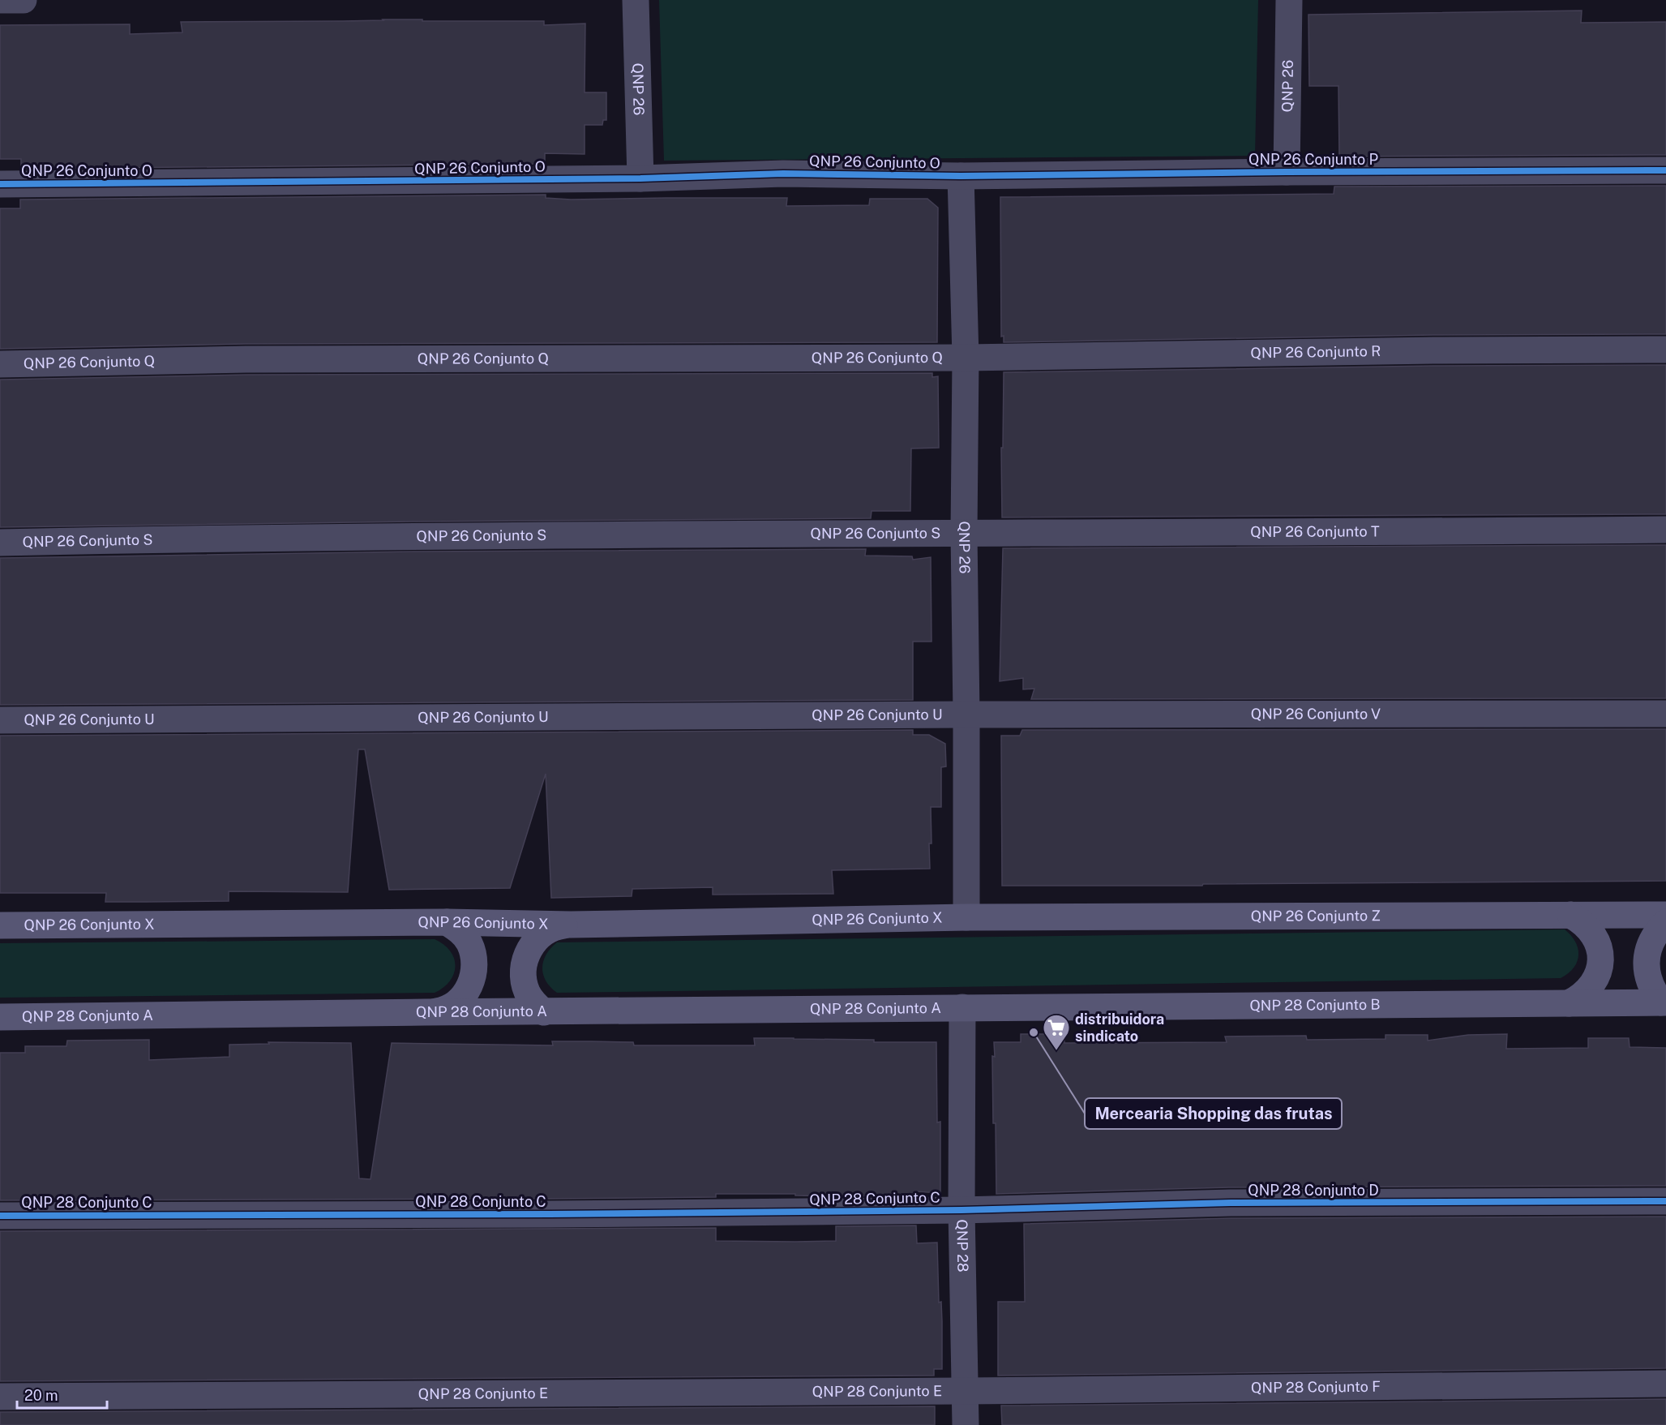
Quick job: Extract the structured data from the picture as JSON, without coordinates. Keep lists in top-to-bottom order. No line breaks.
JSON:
{"streets":{"street":["QNP 26","QNP 26 Conjunto P","QNP 26 Conjunto O","QNP 26 Conjunto R","QNP 26 Conjunto Q","QNP 26 Conjunto T","QNP 26 Conjunto S","QNP 26 Conjunto V","QNP 26 Conjunto U","QNP 26 Conjunto Z","QNP 26 Conjunto X","QNP 28 Conjunto B","QNP 28 Conjunto A","QNP 28 Conjunto D","QNP 28 Conjunto C","QNP 28","QNP 28 Conjunto F","QNP 28 Conjunto E"]},"crossings":[["QNP 26","QNP 26 Conjunto P"],["QNP 26","QNP 26 Conjunto O"],["QNP 26","QNP 26 Conjunto R"],["QNP 26","QNP 26 Conjunto Q"],["QNP 26","QNP 26 Conjunto T"],["QNP 26","QNP 26 Conjunto S"],["QNP 26","QNP 26 Conjunto V"],["QNP 26","QNP 26 Conjunto U"],["QNP 26","QNP 26 Conjunto Z"],["QNP 26","QNP 26 Conjunto X"],["QNP 26 Conjunto P","QNP 26 Conjunto O"],["QNP 26 Conjunto R","QNP 26 Conjunto Q"],["QNP 26 Conjunto T","QNP 26 Conjunto S"],["QNP 26 Conjunto V","QNP 26 Conjunto U"],["QNP 26 Conjunto Z","QNP 26 Conjunto X"],["QNP 28 Conjunto B","QNP 28 Conjunto A"],["QNP 28 Conjunto B","QNP 28"],["QNP 28 Conjunto A","QNP 28"],["QNP 28 Conjunto D","QNP 28 Conjunto C"],["QNP 28 Conjunto D","QNP 28"],["QNP 28 Conjunto C","QNP 28"],["QNP 28","QNP 28 Conjunto F"],["QNP 28","QNP 28 Conjunto E"],["QNP 28 Conjunto F","QNP 28 Conjunto E"]],"places":{"other":["Mercearia Shopping das frutas"],"supermarket":["distribuidora sindicato"]},"scale_bar":"20 m"}
